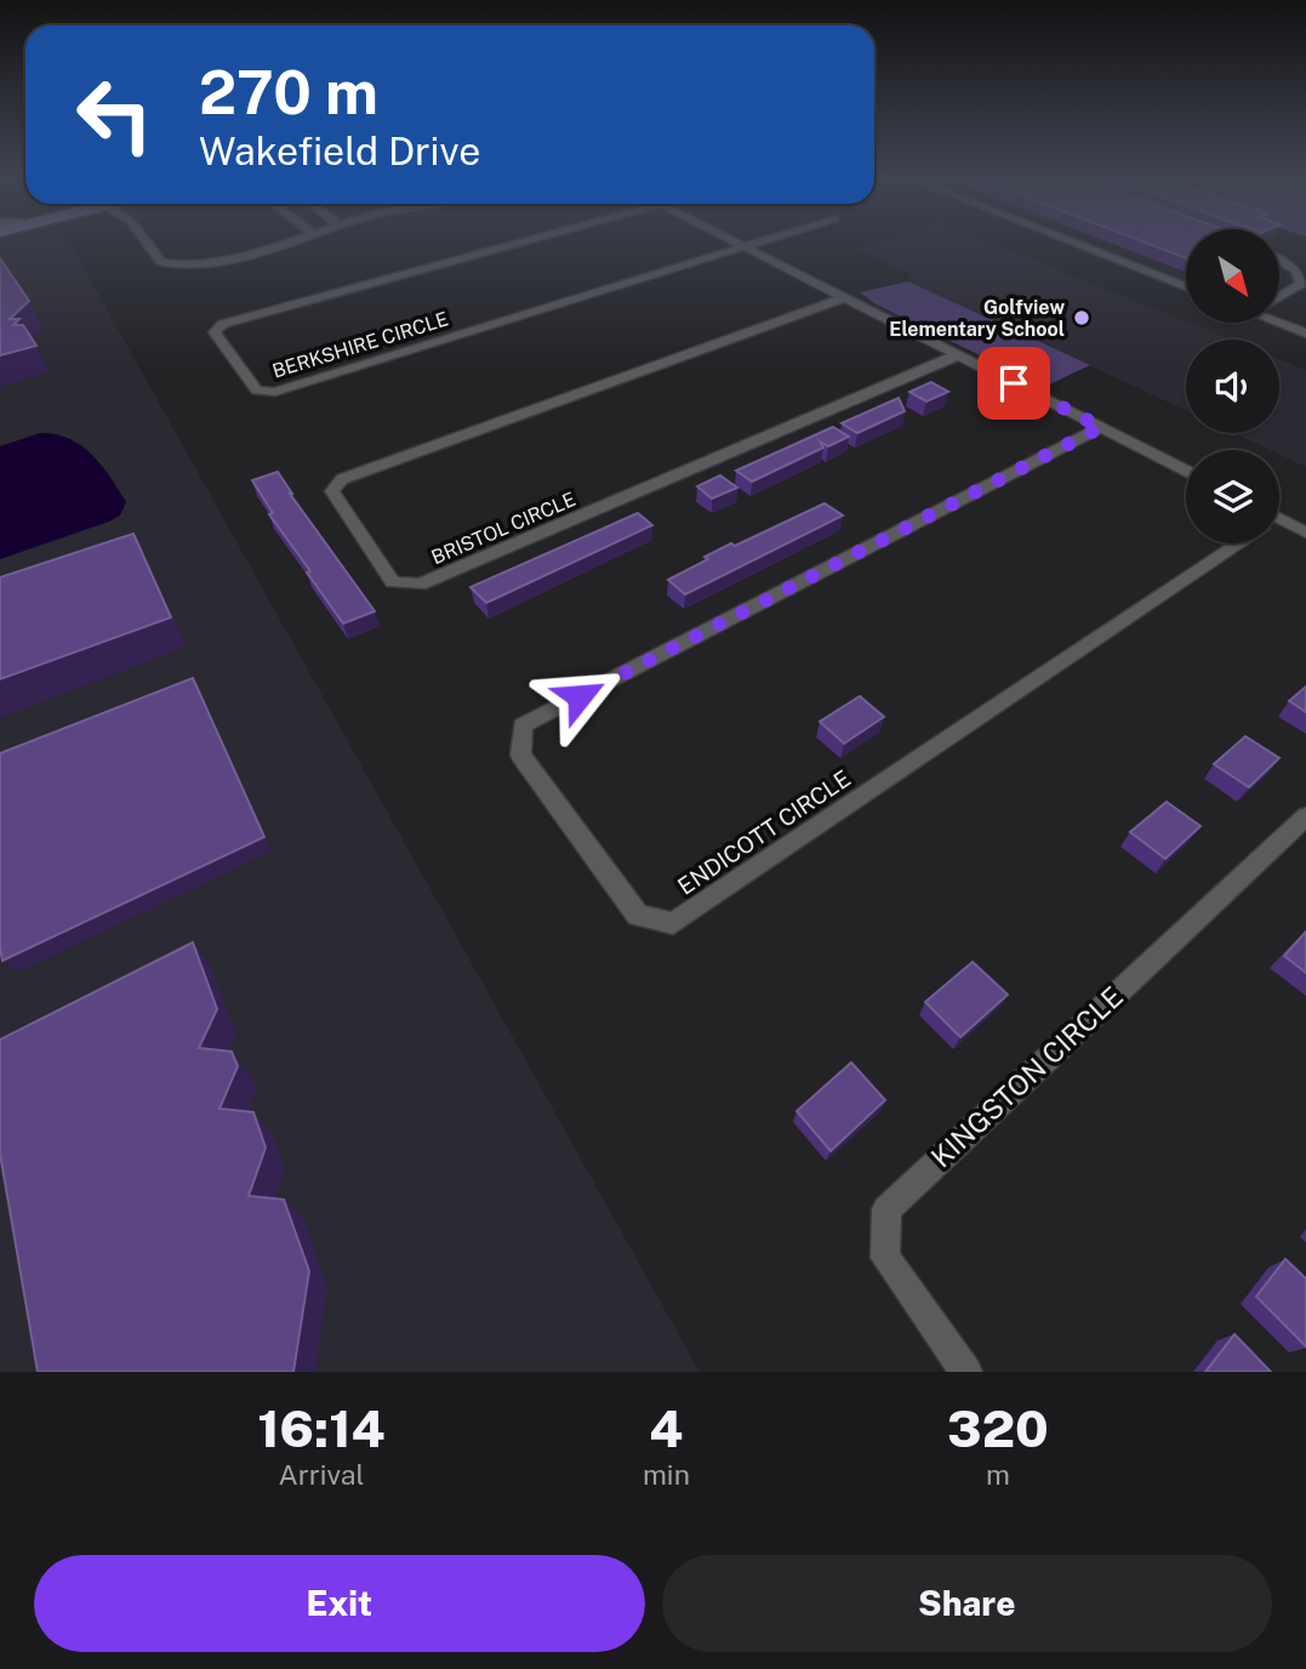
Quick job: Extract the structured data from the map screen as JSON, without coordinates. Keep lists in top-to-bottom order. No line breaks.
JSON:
{"streets":{"street":["BERKSHIRE CIRCLE","BRISTOL CIRCLE","ENDICOTT CIRCLE","KINGSTON CIRCLE"]},"places":["Golfview Elementary School"],"north":"bottom right","page":{"turn":["270 m","Wakefield Drive"],"eta":["16:14","Arrival","4","min","320","m"],"buttons":["Exit","Share"]}}
